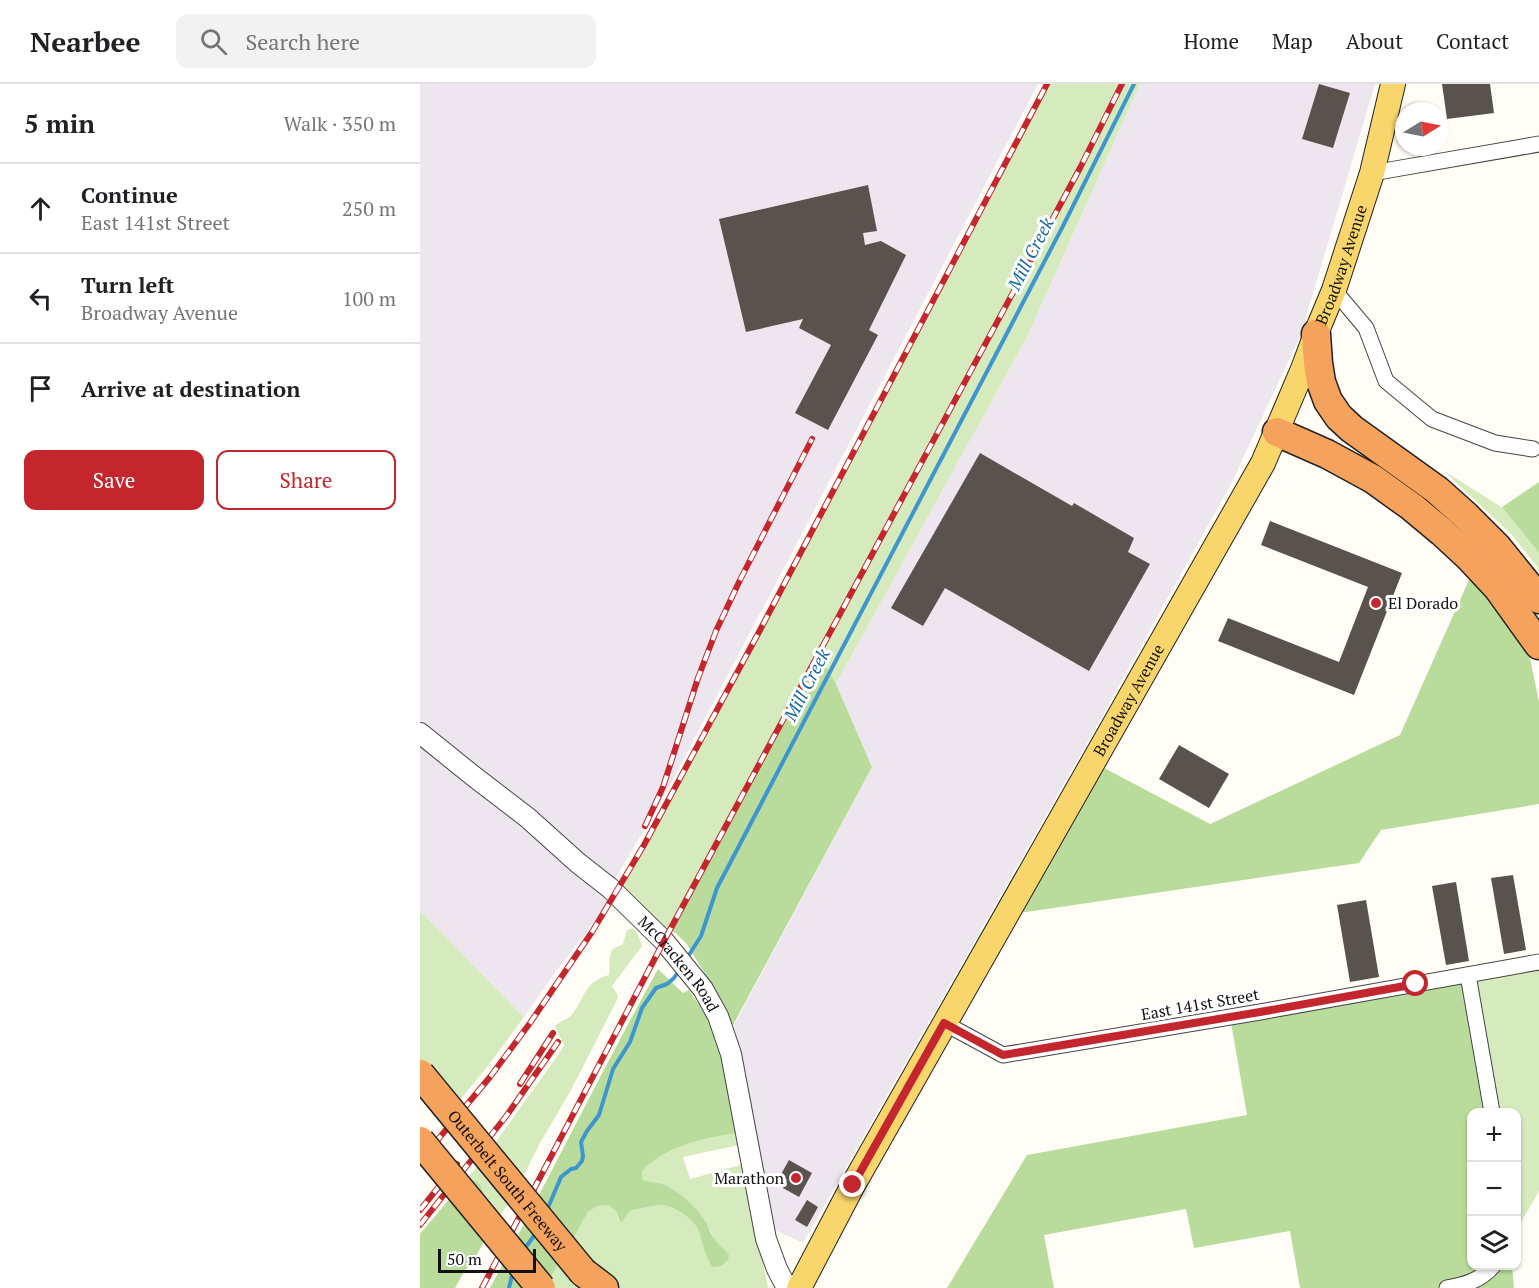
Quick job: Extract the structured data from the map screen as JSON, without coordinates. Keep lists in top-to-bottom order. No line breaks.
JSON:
{"streets":{"highway":["Outerbelt South Freeway"],"main road":["Broadway Avenue"],"street":["McCracken Road","East 141st Street"]},"crossings":[["Broadway Avenue","East 141st Street"]],"water":["Mill Creek"],"places":["El Dorado","Marathon"],"scale_bar":"50 m","north":"right","page":{"header":"Nearbee","search":"Search here","nav":["Home","Map","About","Contact"],"heading":["5 min","Walk · 350 m"],"list":[["Continue","East 141st Street","250 m"],["Turn left","Broadway Avenue","100 m"],"Arrive at destination"],"buttons":["Save","Share"],"map_buttons":["+","−"],"scale":"50 m"}}
